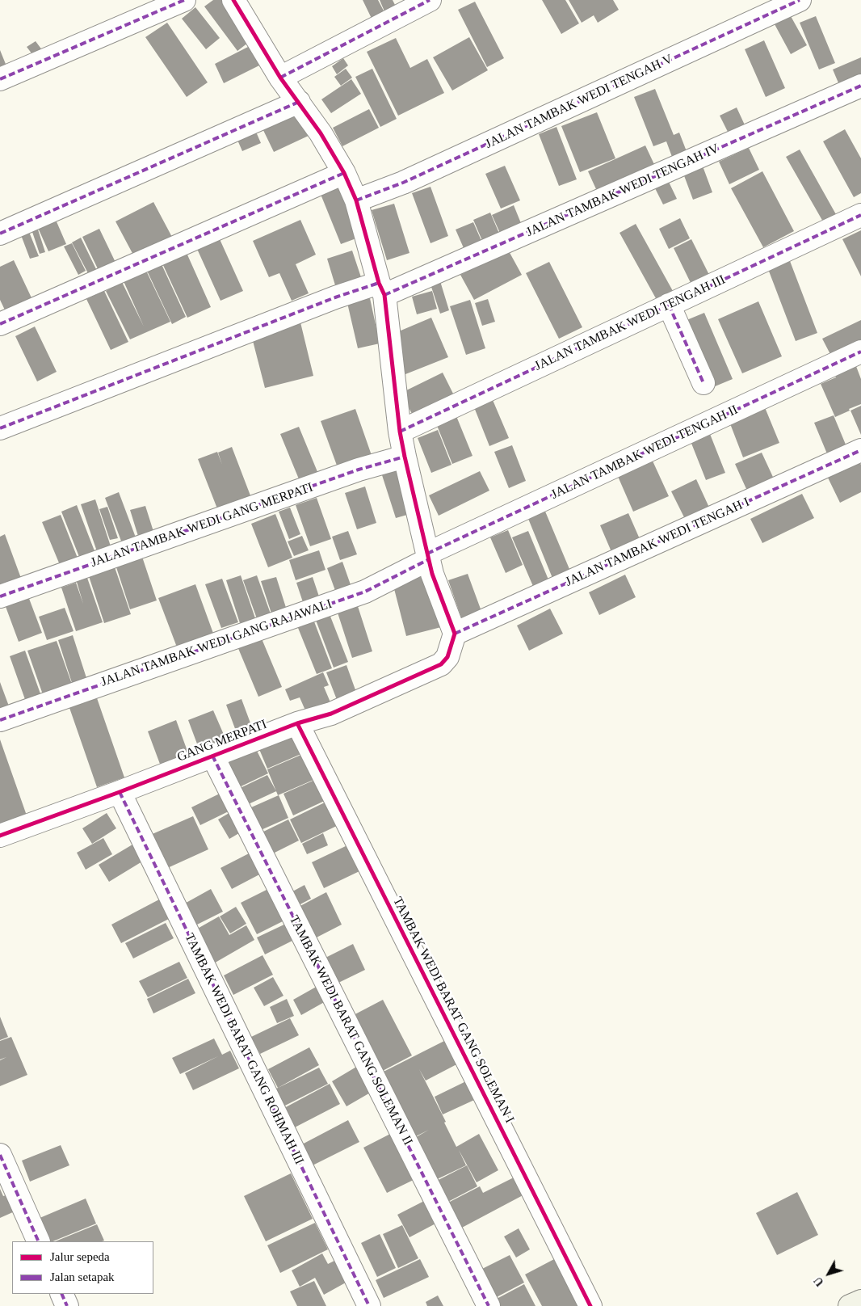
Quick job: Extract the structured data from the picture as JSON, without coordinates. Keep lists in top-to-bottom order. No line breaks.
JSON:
{"streets":{"street":["JALAN TAMBAK WEDI TENGAH V","JALAN TAMBAK WEDI TENGAH IV","JALAN TAMBAK WEDI TENGAH III","JALAN TAMBAK WEDI TENGAH II","JALAN TAMBAK WEDI GANG MERPATI","JALAN TAMBAK WEDI TENGAH I","JALAN TAMBAK WEDI GANG RAJAWALI","GANG MERPATI","TAMBAK WEDI BARAT GANG SOLEMAN I","TAMBAK WEDI BARAT GANG SOLEMAN II","TAMBAK WEDI BARAT GANG ROHMAH III"]},"crossings":[["JALAN TAMBAK WEDI TENGAH II","JALAN TAMBAK WEDI GANG RAJAWALI"],["JALAN TAMBAK WEDI TENGAH I","GANG MERPATI"],["GANG MERPATI","TAMBAK WEDI BARAT GANG SOLEMAN I"],["GANG MERPATI","TAMBAK WEDI BARAT GANG SOLEMAN II"],["GANG MERPATI","TAMBAK WEDI BARAT GANG ROHMAH III"]],"legend":["Jalur sepeda","Jalan setapak"],"north":"bottom left"}
